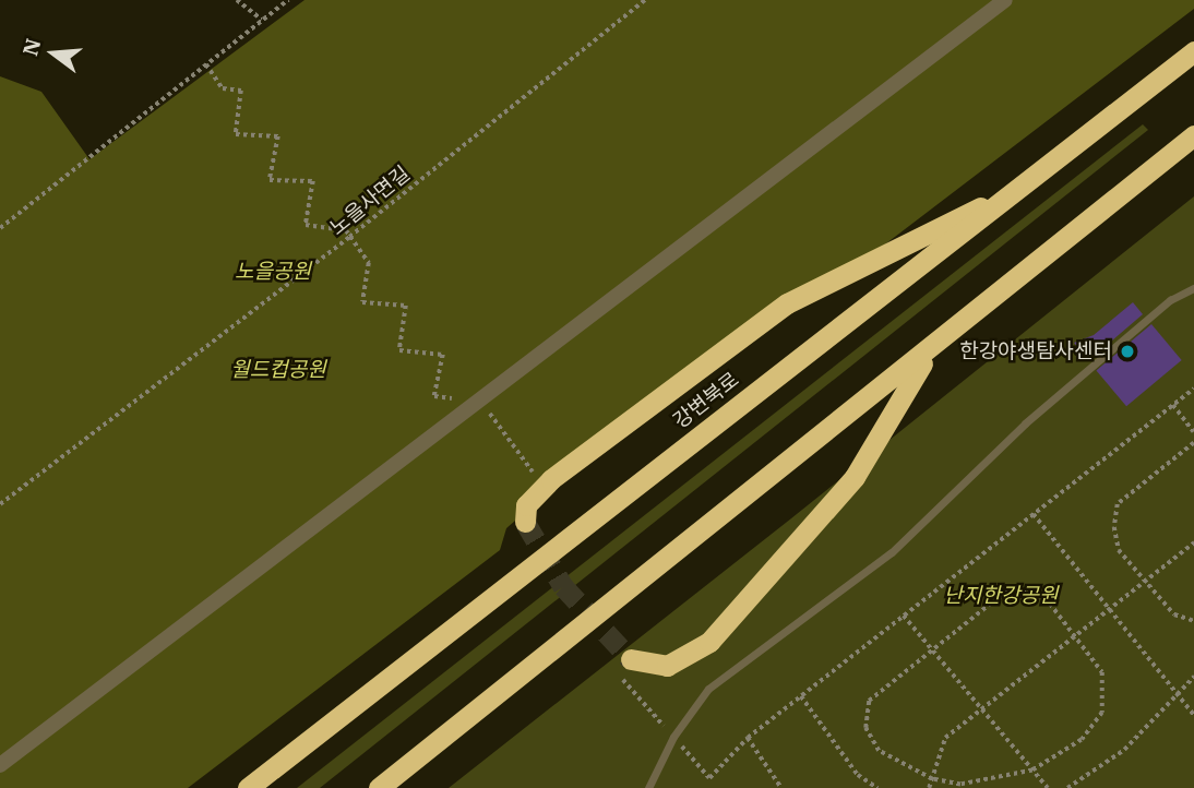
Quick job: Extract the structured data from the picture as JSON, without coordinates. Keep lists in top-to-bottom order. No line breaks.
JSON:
{"streets":{"highway":["강변북로"],"path":["노을사면길"]},"parks":["노을공원","월드컵공원","난지한강공원"],"places":["한강야생탐사센터"],"north":"left"}
